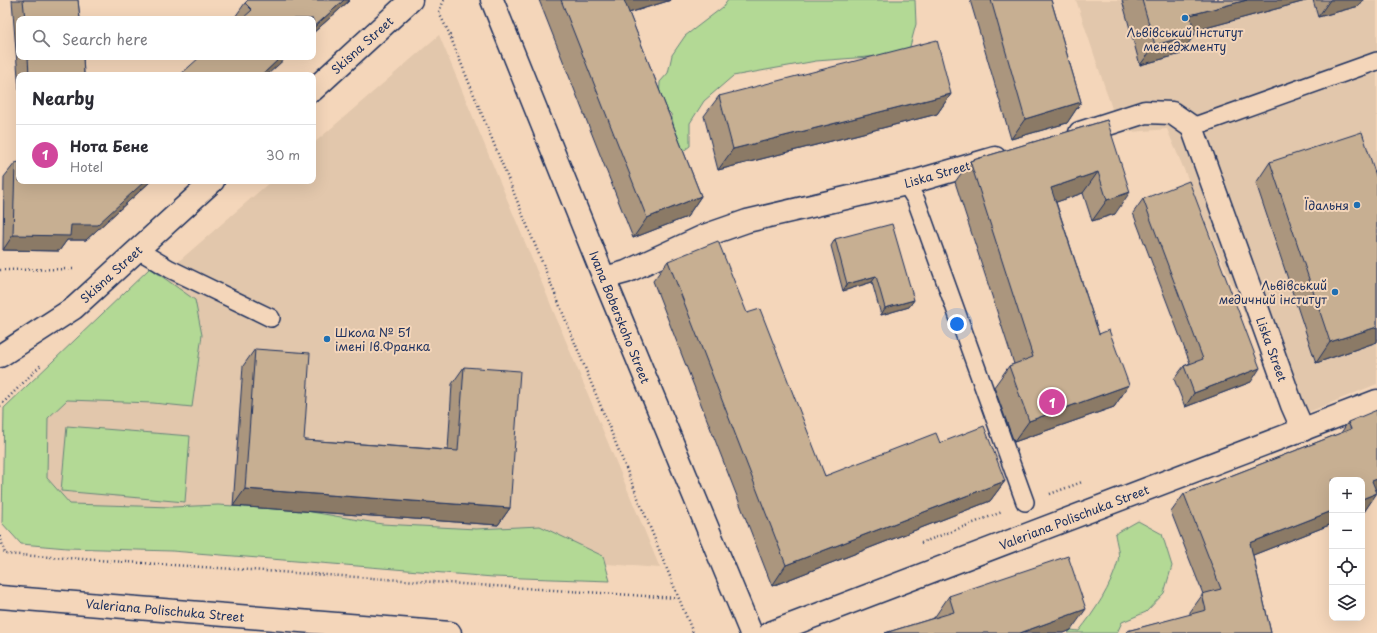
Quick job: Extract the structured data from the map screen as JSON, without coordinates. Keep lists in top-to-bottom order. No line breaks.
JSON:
{"streets":{"street":["Skisna Street","Liska Street","Ivana Boberskoho Street","Valeriana Polischuka Street"]},"crossings":[["Liska Street","Ivana Boberskoho Street"],["Liska Street","Valeriana Polischuka Street"]],"places":["Львівський інститут менеджменту","Їдальня","Львівський медичний інститут","Школа № 51 імені Ів.Франка"],"page":{"search":"Search here","heading":"Nearby","list":[{"mark":"1","name":"Нота Бене","note":"Hotel","value":"30 m"}],"pins":"1","map_buttons":["+","−"]}}
